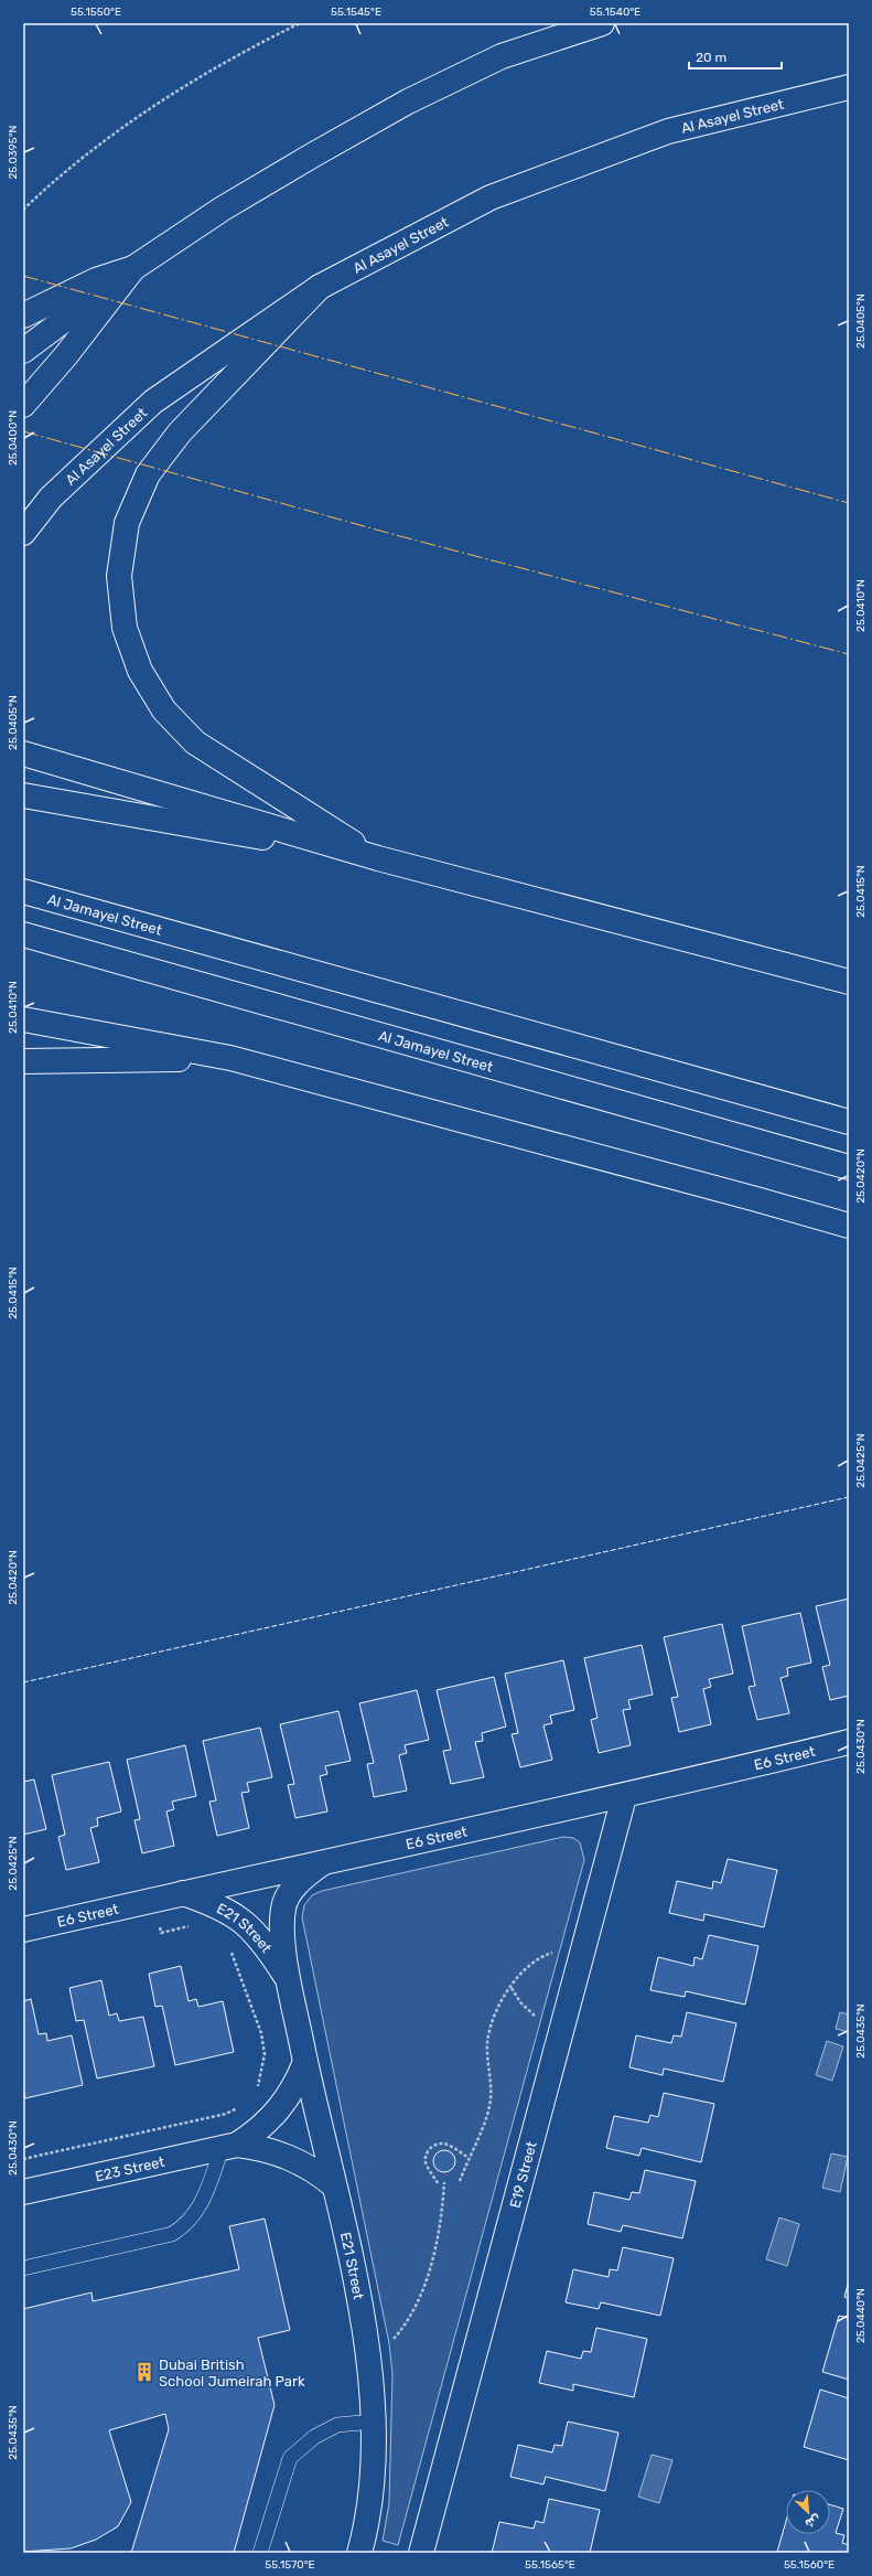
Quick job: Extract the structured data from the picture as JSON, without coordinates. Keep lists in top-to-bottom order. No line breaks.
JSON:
{"streets":{"main road":["Al Asayel Street","Al Jamayel Street","E6 Street","E21 Street","E23 Street","E19 Street"]},"crossings":[["E6 Street","E21 Street"],["E6 Street","E19 Street"],["E21 Street","E23 Street"]],"places":{"building":["Dubai British School Jumeirah Park"]},"scale_bar":"20 m","north":"bottom right","coordinates":["55.1550°E","55.1545°E","55.1540°E","25.0395°N","25.0405°N","25.0400°N","25.0410°N","25.0415°N","25.0420°N","25.0425°N","25.0430°N","25.0435°N","25.0440°N","55.1570°E","55.1565°E","55.1560°E"]}
